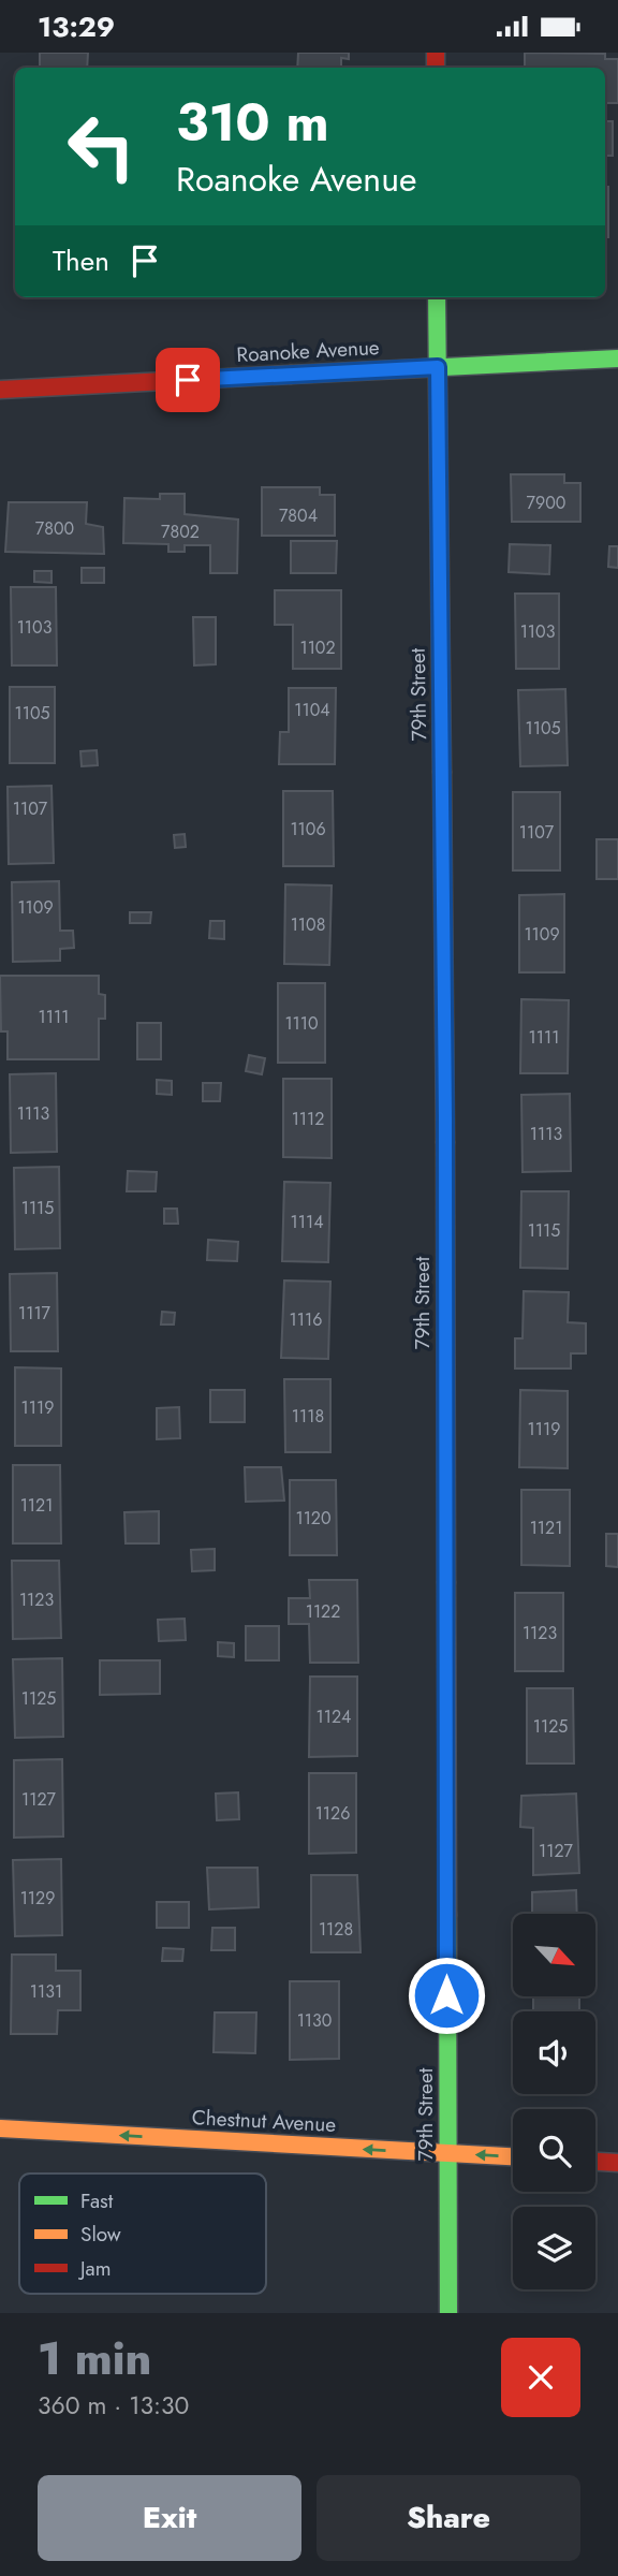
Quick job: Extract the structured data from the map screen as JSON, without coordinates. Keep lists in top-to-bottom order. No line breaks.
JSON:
{"streets":{"street":["Roanoke Avenue","79th Street","Chestnut Avenue"]},"crossings":[["Roanoke Avenue","79th Street"],["79th Street","Chestnut Avenue"]],"one_way":["Chestnut Avenue"],"house_numbers":["7900","7804","7800","7802","1103","1103","1102","1104","1105","1105","1107","1106","1107","1109","1108","1109","1111","1110","1111","1113","1112","1113","1115","1114","1115","1117","1116","1119","1118","1119","1121","1120","1121","1123","1122","1123","1125","1124","1125","1127","1126","1127","1129","1128","1131","1130"],"legend":["Fast","Slow","Jam"],"north":"bottom right","page":{"status":"13:29","turn":["310 m","Roanoke Avenue"],"then":"Then","heading":["1 min","360 m · 13:30"],"buttons":["Exit","Share"]}}
